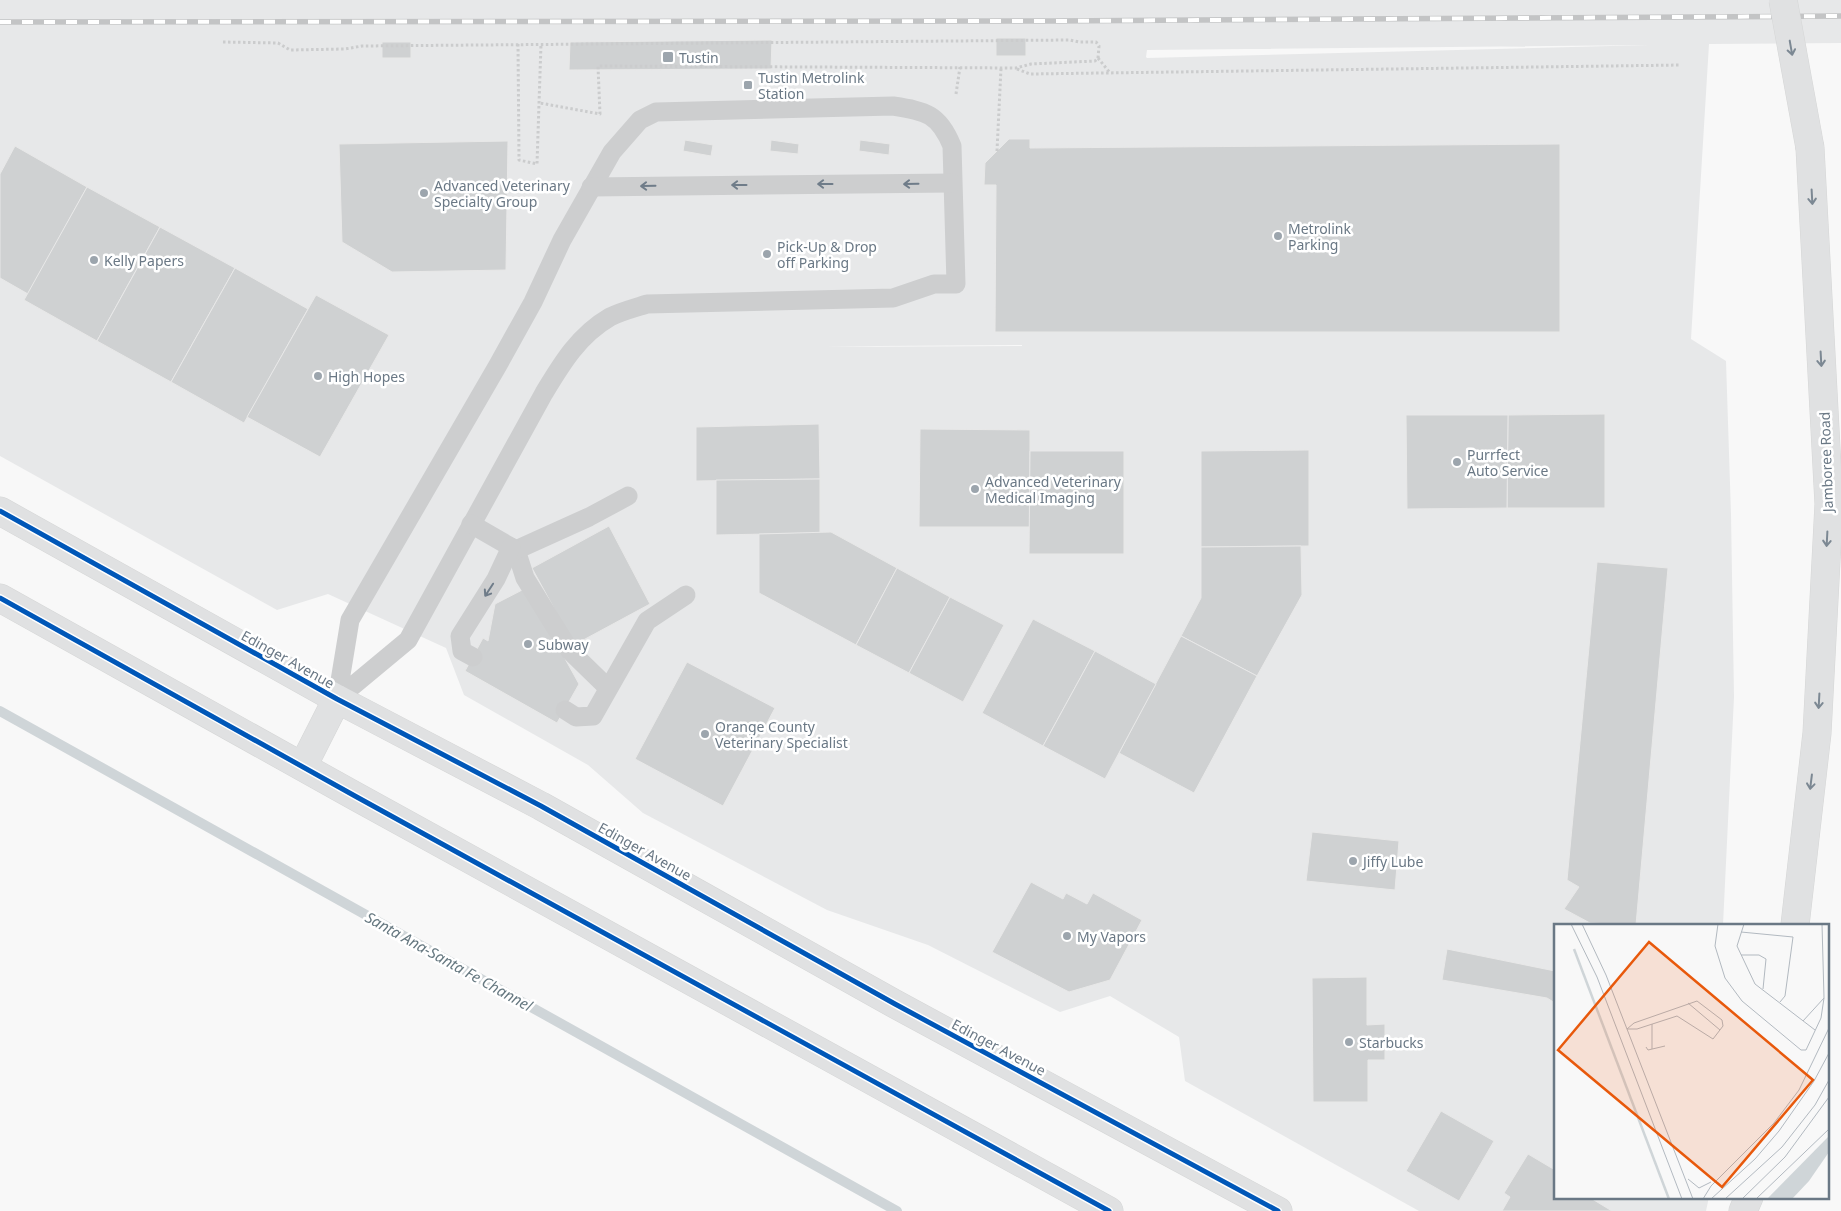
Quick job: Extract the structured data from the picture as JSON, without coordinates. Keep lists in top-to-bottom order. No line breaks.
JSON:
{"streets":{"main road":["Jamboree Road","Edinger Avenue"]},"one_way":["Jamboree Road"],"water":["Santa Ana-Santa Fe Channel"],"places":{"transit":["Tustin","Tustin Metrolink Station"],"other":["Advanced Veterinary Specialty Group","Metrolink Parking","Pick-Up & Drop off Parking","Kelly Papers","High Hopes","Purrfect Auto Service","Advanced Veterinary Medical Imaging","Subway","Orange County Veterinary Specialist","Jiffy Lube","My Vapors","Starbucks"]}}
